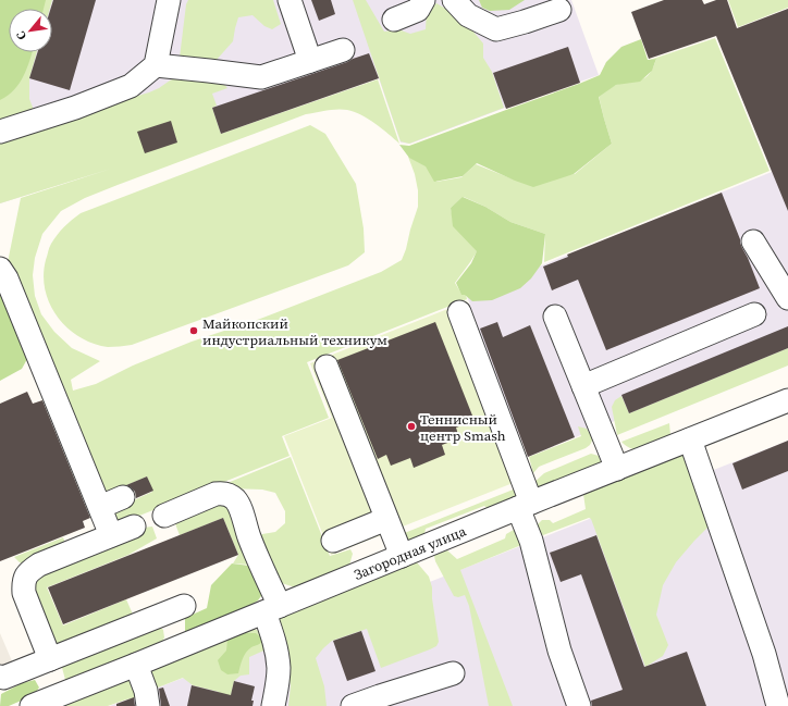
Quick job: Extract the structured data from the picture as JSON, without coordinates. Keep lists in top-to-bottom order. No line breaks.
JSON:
{"streets":{"street":["Загородная улица"]},"places":["Майкопский индустриальный техникум","Теннисный центр Smash"],"north":"bottom left"}
